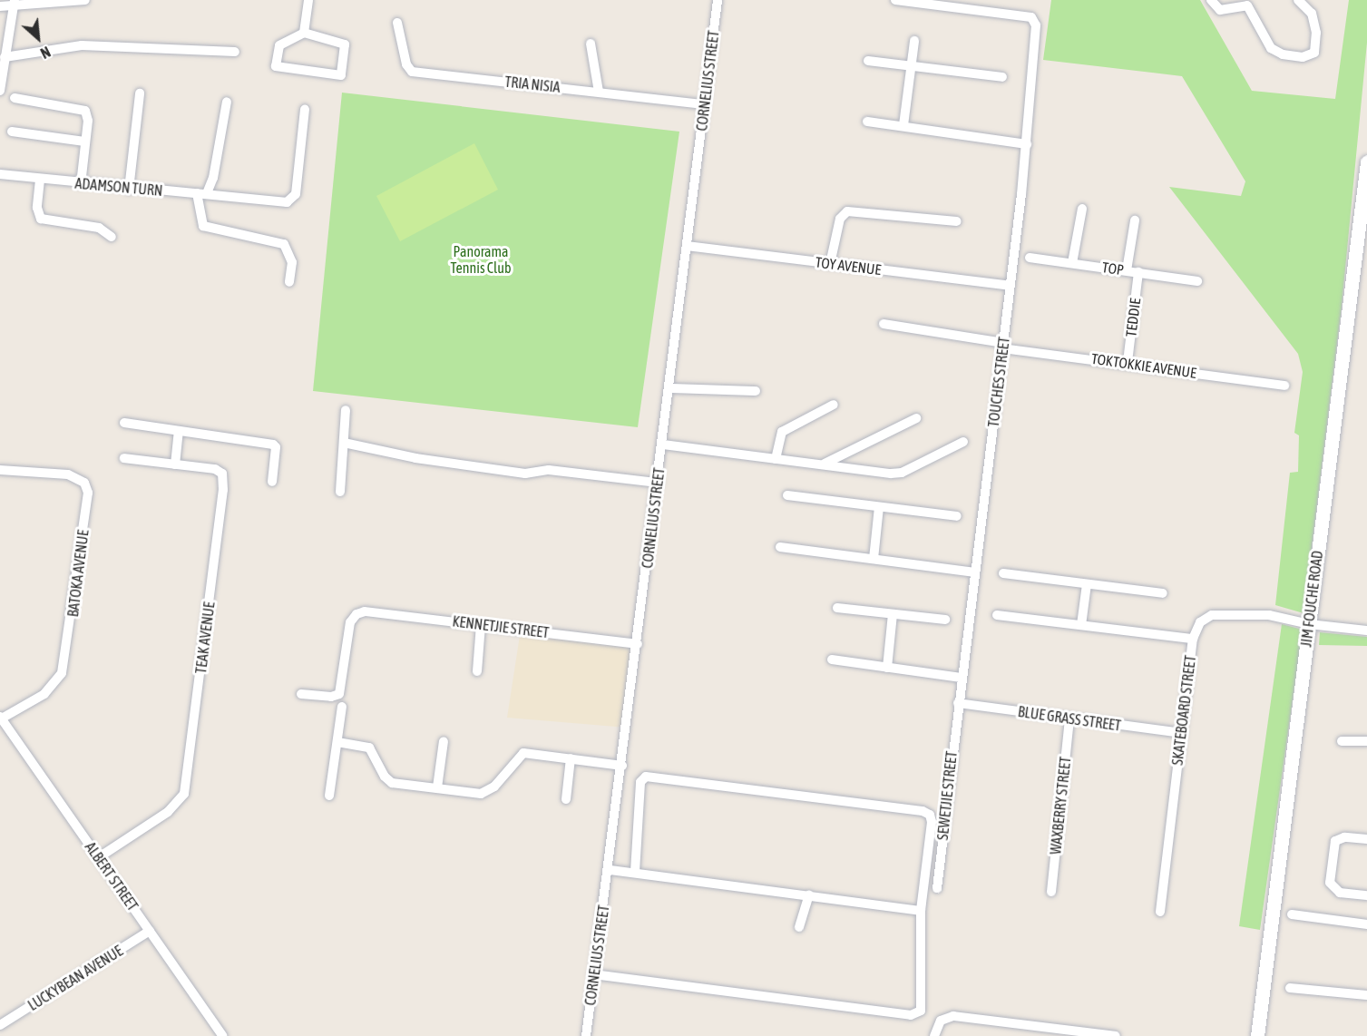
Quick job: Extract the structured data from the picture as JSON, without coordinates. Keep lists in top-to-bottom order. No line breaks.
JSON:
{"streets":{"street":["CORNELIUS STREET","TRIA NISIA","ADAMSON TURN","TOY AVENUE","TOP","TEDDIE","TOKTOKKIE AVENUE","TOUCHES STREET","BATOKA AVENUE","JIM FOUCHE ROAD","KENNETJIE STREET","TEAK AVENUE","SKATEBOARD STREET","BLUE GRASS STREET","SEWETJIE STREET","WAXBERRY STREET","ALBERT STREET","LUCKYBEAN AVENUE"]},"crossings":[["CORNELIUS STREET","TRIA NISIA"],["CORNELIUS STREET","TOY AVENUE"],["CORNELIUS STREET","KENNETJIE STREET"],["TOY AVENUE","TOUCHES STREET"],["TOP","TEDDIE"],["TEDDIE","TOKTOKKIE AVENUE"],["TOKTOKKIE AVENUE","TOUCHES STREET"],["TOUCHES STREET","BLUE GRASS STREET"],["TOUCHES STREET","SEWETJIE STREET"],["BATOKA AVENUE","ALBERT STREET"],["JIM FOUCHE ROAD","SKATEBOARD STREET"],["TEAK AVENUE","ALBERT STREET"],["SKATEBOARD STREET","BLUE GRASS STREET"],["BLUE GRASS STREET","SEWETJIE STREET"],["BLUE GRASS STREET","WAXBERRY STREET"],["ALBERT STREET","LUCKYBEAN AVENUE"]],"parks":["Panorama Tennis Club"],"north":"bottom right"}
